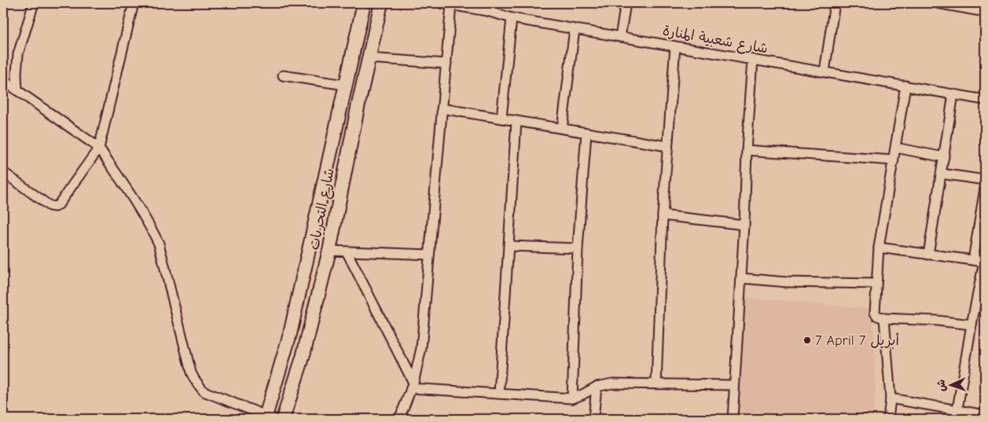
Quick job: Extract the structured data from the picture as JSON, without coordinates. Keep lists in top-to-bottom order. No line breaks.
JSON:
{"streets":{"main road":["شارع التحريات"],"street":["شارع شعبية المنارة"]},"places":["7 April 7 أبريل"],"north":"left"}
